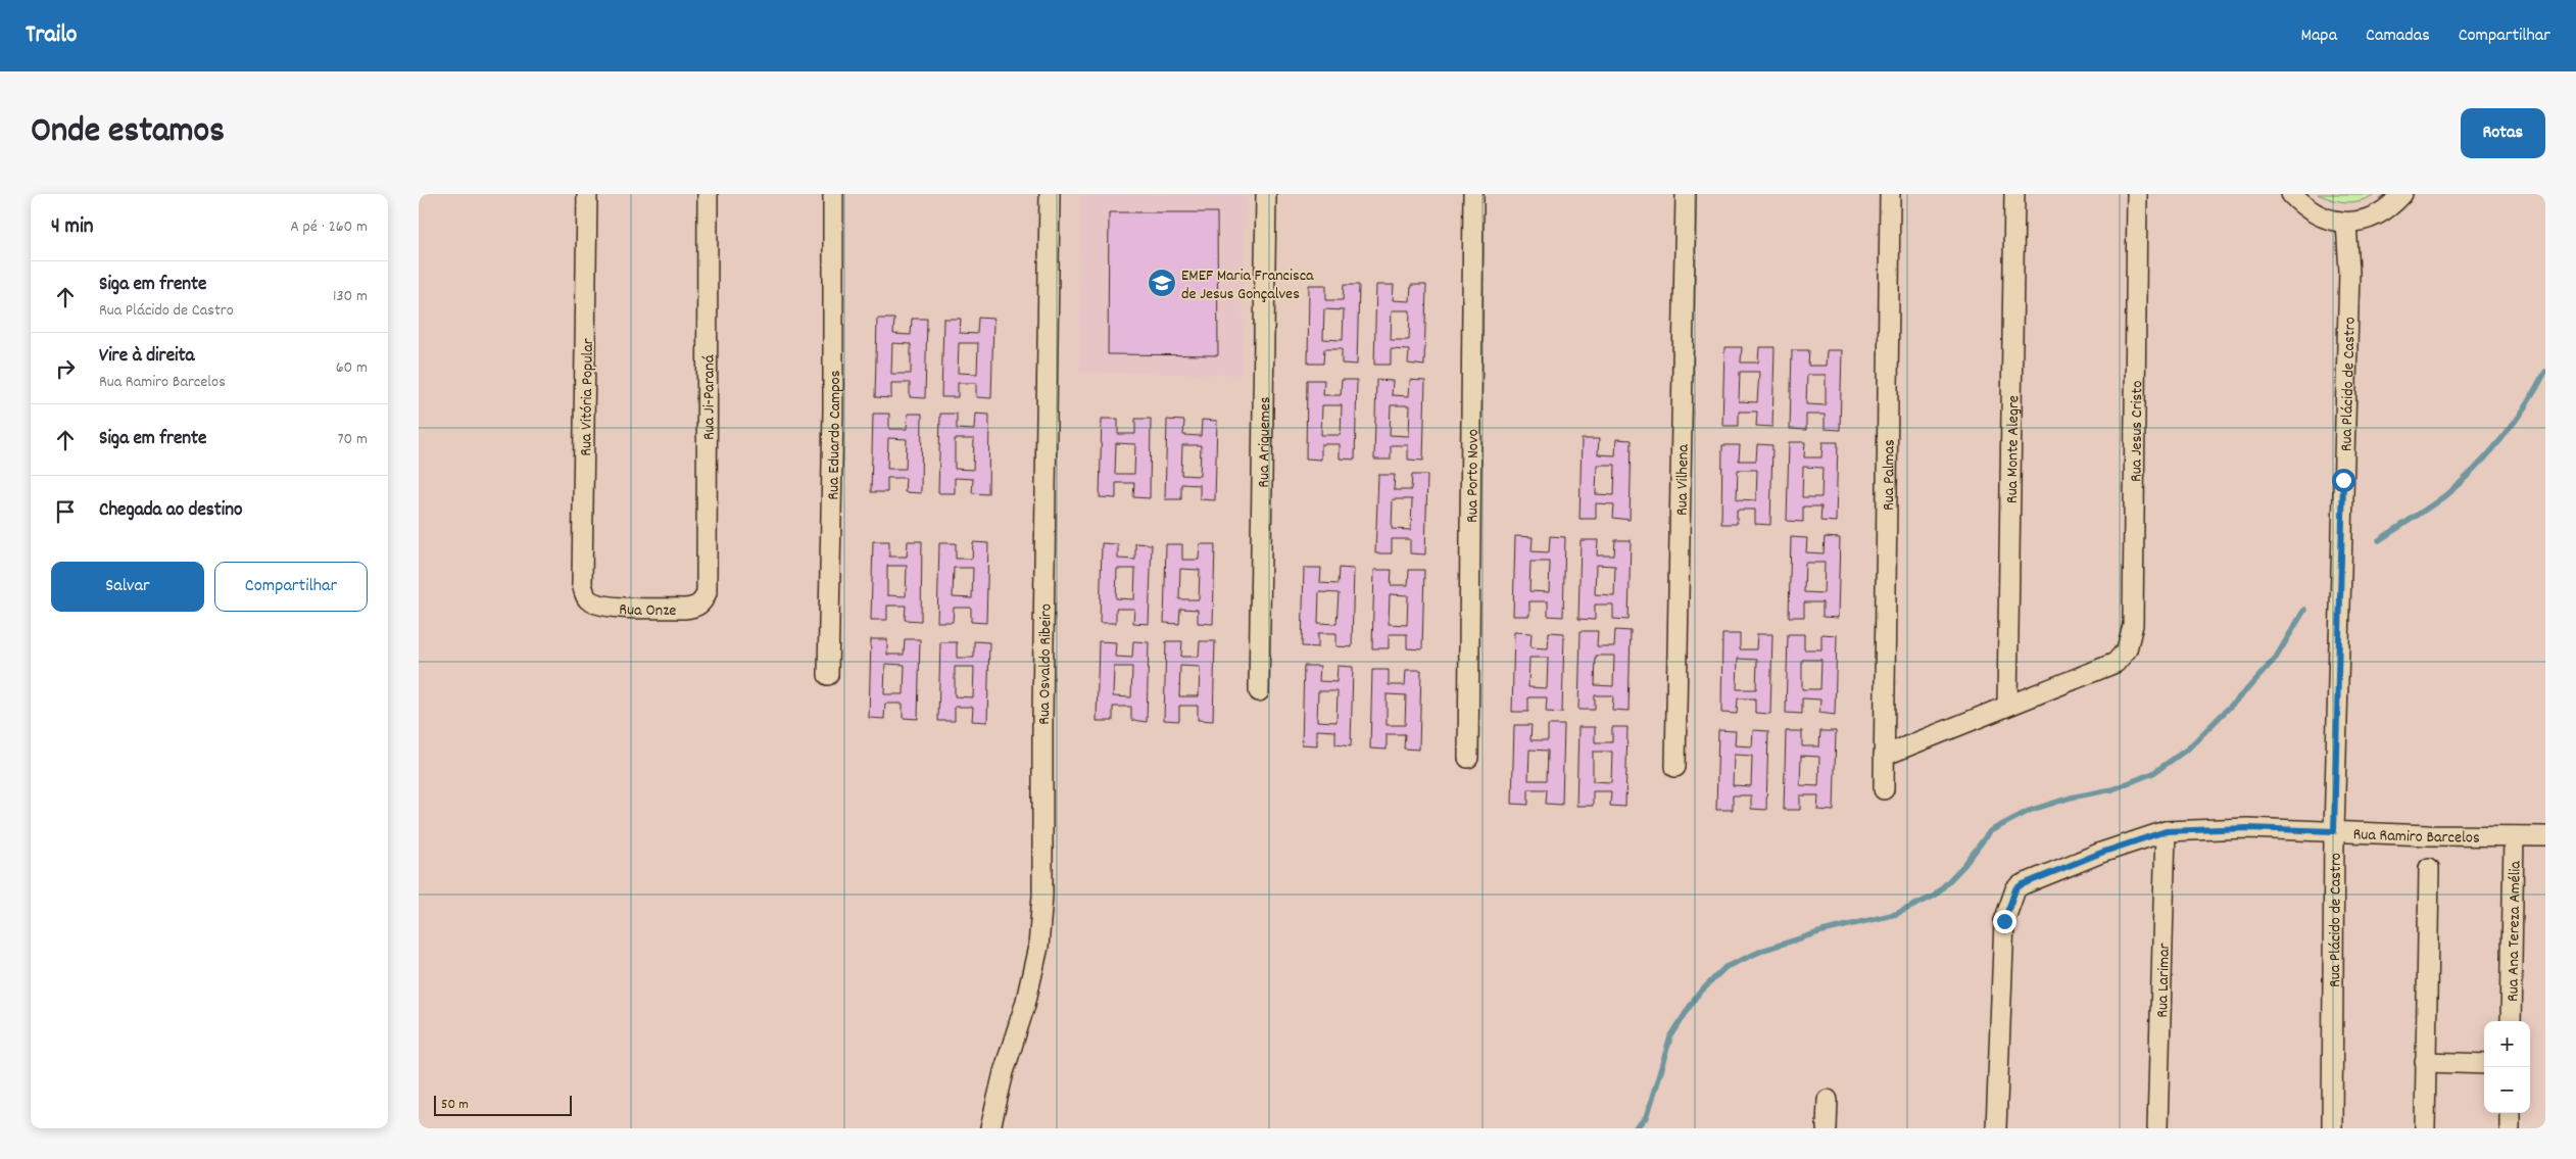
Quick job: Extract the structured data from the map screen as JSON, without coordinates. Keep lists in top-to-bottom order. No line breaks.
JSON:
{"streets":{"street":["Rua Plácido de Castro","Rua Vitória Popular","Rua Ji-Paraná","Rua Jesus Cristo","Rua Eduardo Campos","Rua Ariquemes","Rua Monte Alegre","Rua Palmas","Rua Porto Novo","Rua Vilhena","Rua Onze","Rua Osvaldo Ribeiro","Rua Ramiro Barcelos","Rua Ana Tereza Amélia","Rua Larimar"]},"crossings":[["Rua Plácido de Castro","Rua Ramiro Barcelos"],["Rua Vitória Popular","Rua Onze"],["Rua Ji-Paraná","Rua Onze"],["Rua Jesus Cristo","Rua Monte Alegre"],["Rua Ramiro Barcelos","Rua Ana Tereza Amélia"],["Rua Ramiro Barcelos","Rua Larimar"]],"places":{"school or university":["EMEF Maria Francisca de Jesus Gonçalves"]},"scale_bar":"50 m","page":{"header":"Trailo","nav":["Mapa","Camadas","Compartilhar"],"title":"Onde estamos","buttons":["Rotas",["Salvar","Compartilhar"]],"heading":["4 min","A pé · 260 m"],"list":[["Siga em frente","Rua Plácido de Castro","130 m"],["Vire à direita","Rua Ramiro Barcelos","60 m"],["Siga em frente","70 m"],"Chegada ao destino"],"map_buttons":["+","−"],"scale":"50 m"}}
